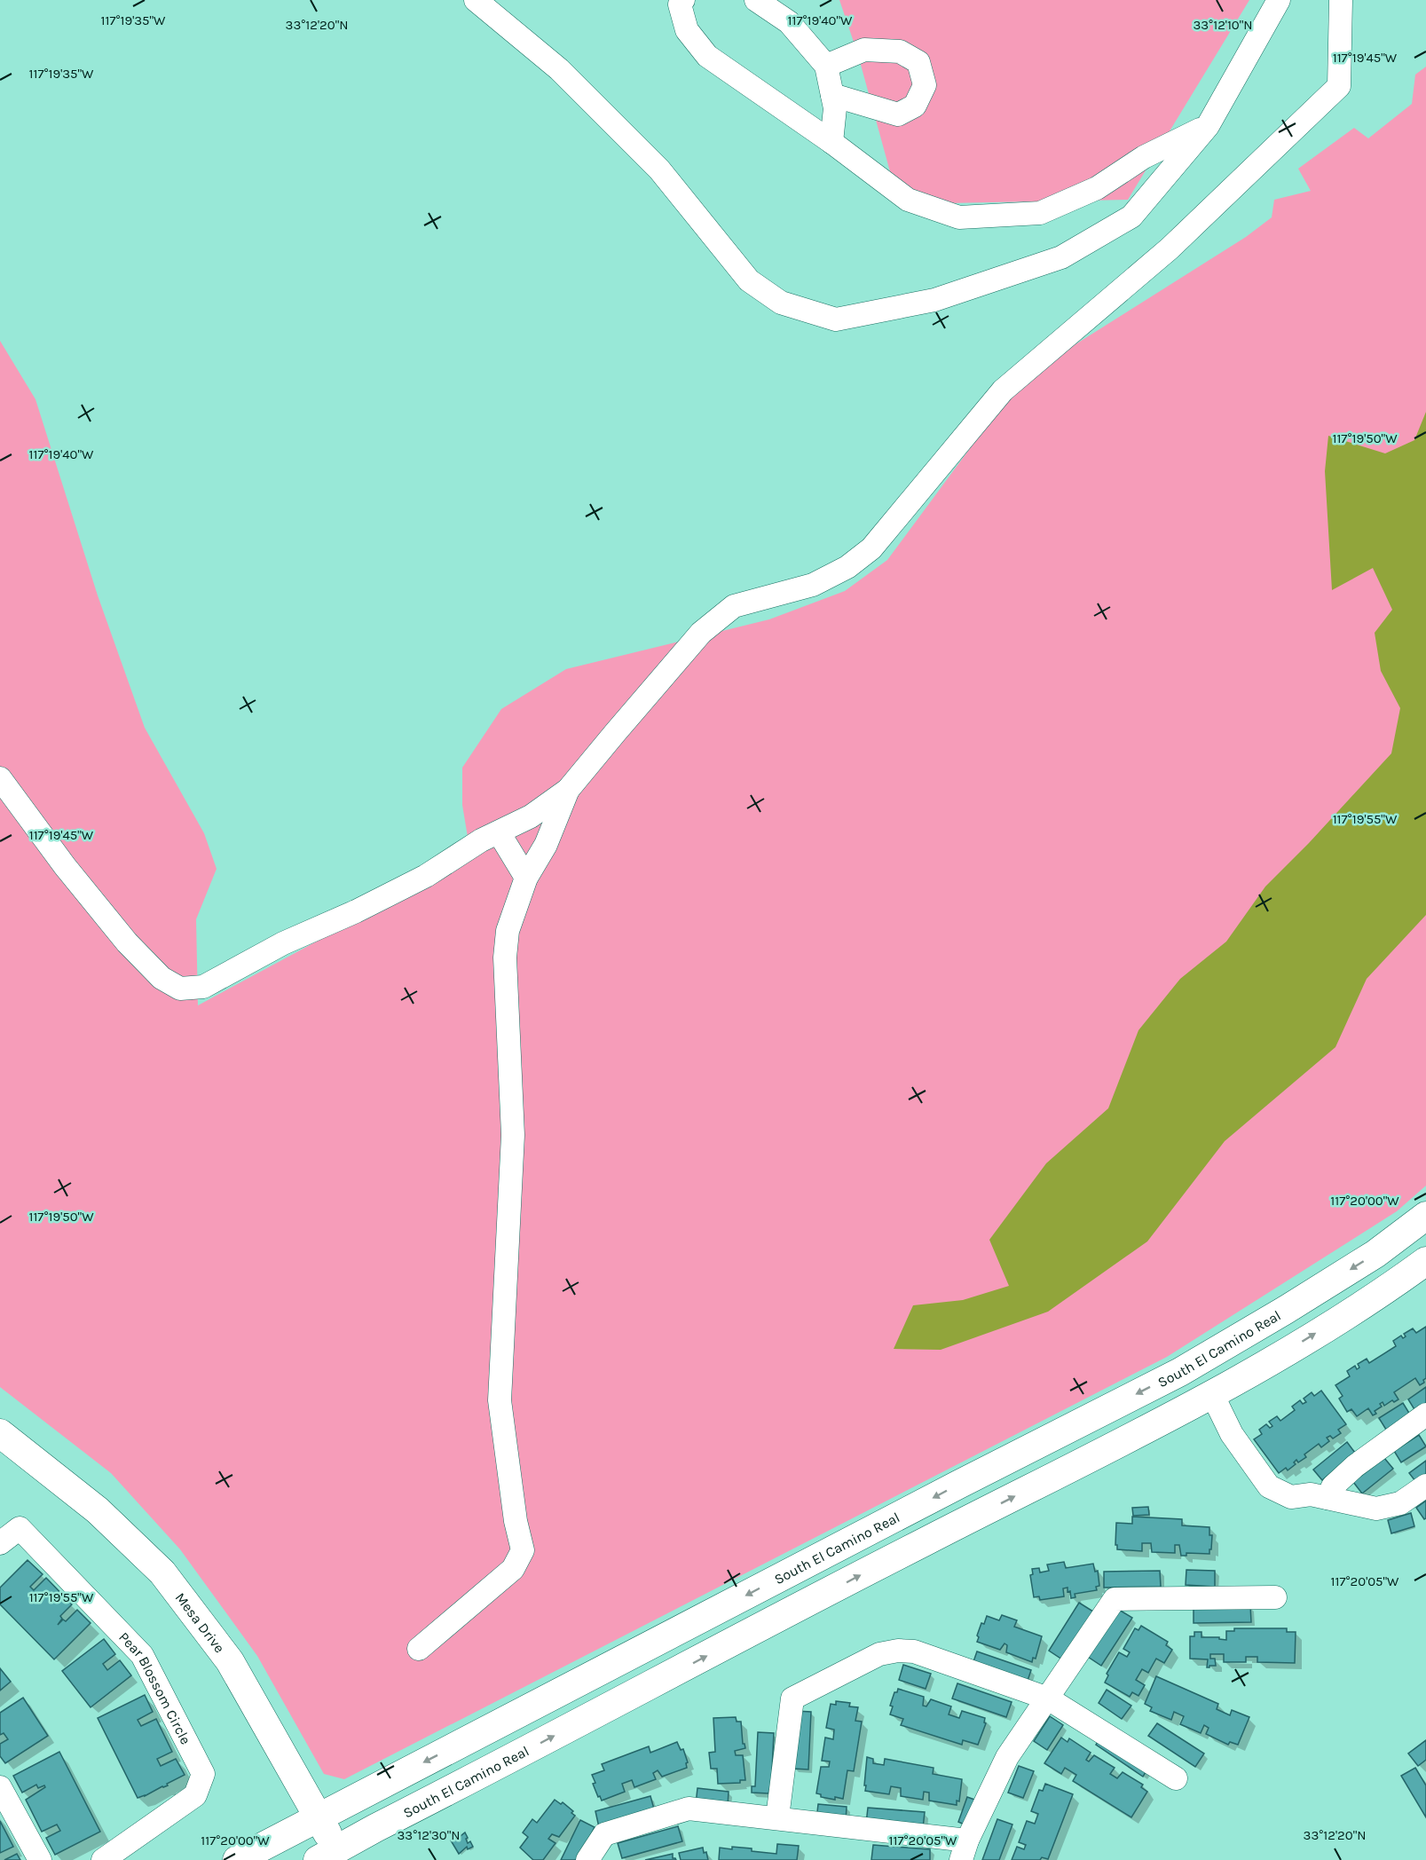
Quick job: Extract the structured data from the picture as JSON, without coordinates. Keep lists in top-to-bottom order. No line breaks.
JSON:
{"streets":{"main road":["South El Camino Real","Mesa Drive"],"street":["Pear Blossom Circle"]},"crossings":[["South El Camino Real","Mesa Drive"]],"coordinates":["117°19'35\"W","117°19'40\"W","33°12'20\"N","33°12'10\"N","117°19'45\"W","117°19'50\"W","117°19'55\"W","117°20'00\"W","117°20'05\"W","33°12'30\"N"]}
